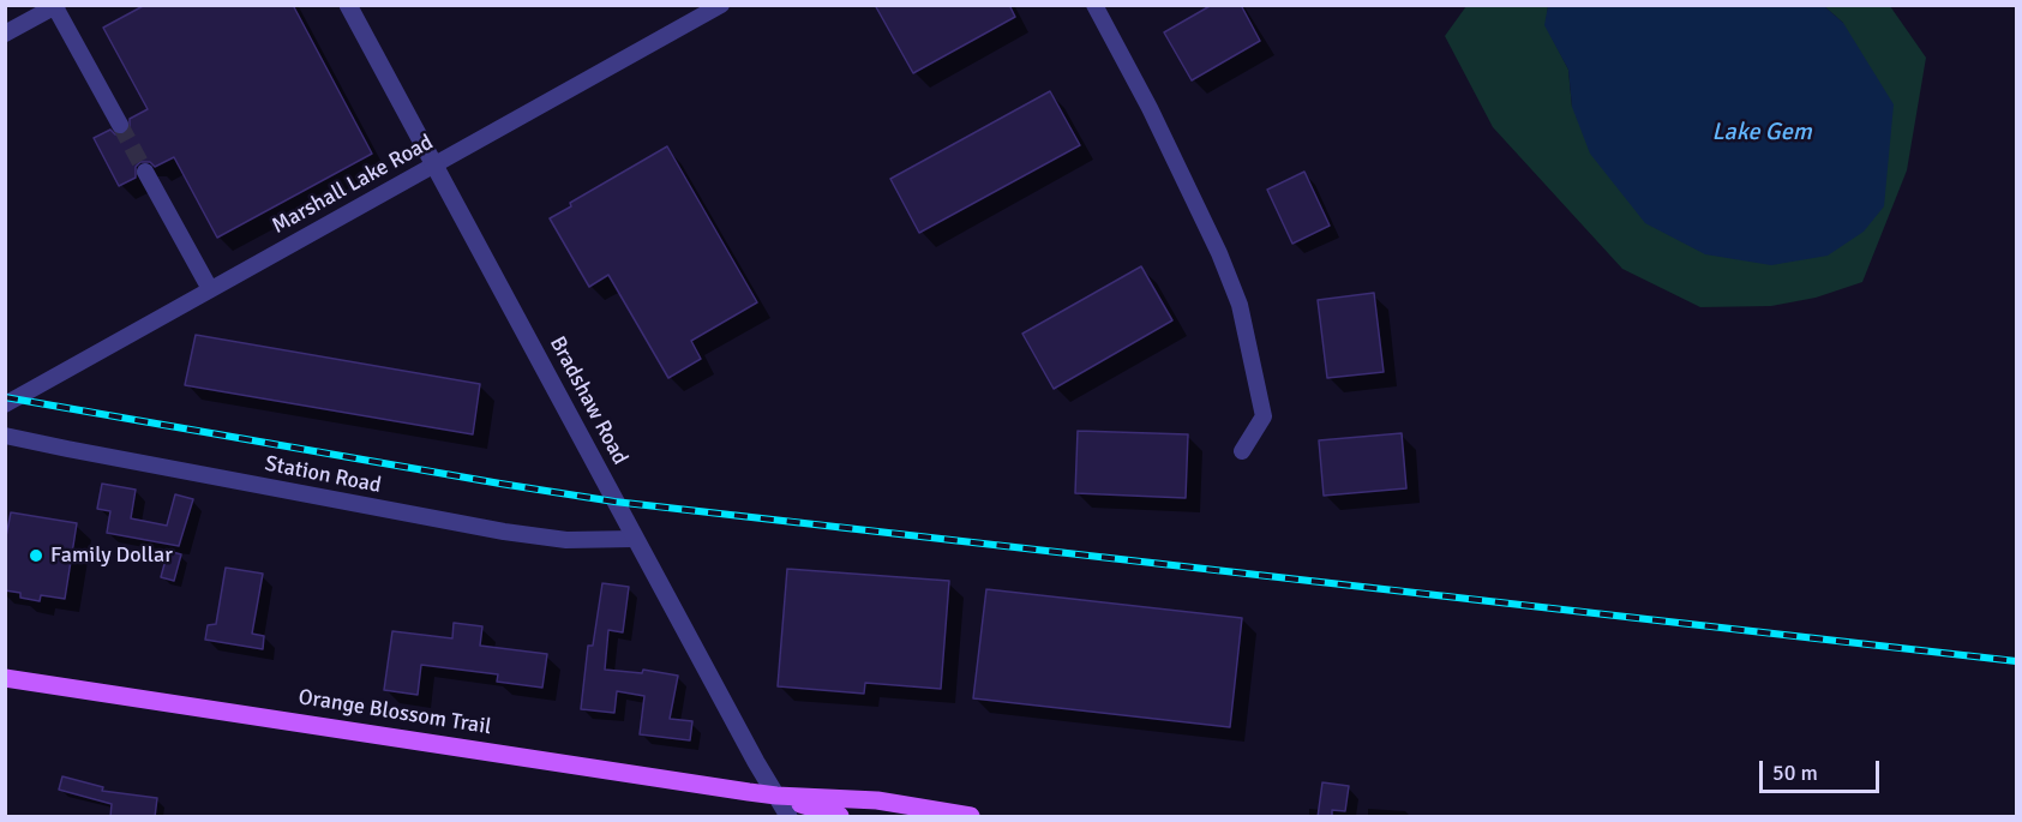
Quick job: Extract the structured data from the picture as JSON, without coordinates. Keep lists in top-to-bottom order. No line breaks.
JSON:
{"streets":{"main road":["Orange Blossom Trail"],"street":["Marshall Lake Road","Bradshaw Road","Station Road"]},"crossings":[["Marshall Lake Road","Bradshaw Road"],["Bradshaw Road","Station Road"],["Bradshaw Road","Orange Blossom Trail"]],"water":["Lake Gem"],"places":["Family Dollar"],"scale_bar":"50 m"}
